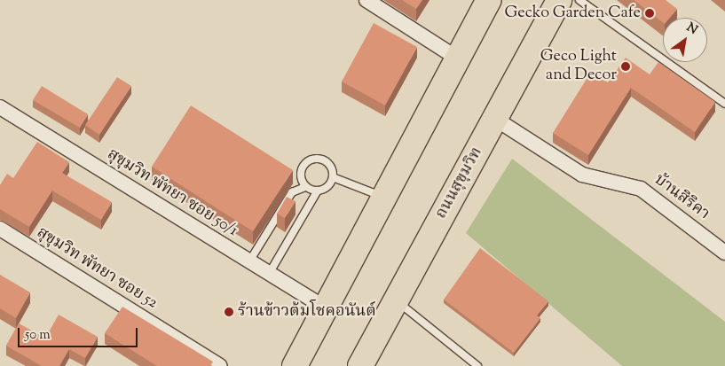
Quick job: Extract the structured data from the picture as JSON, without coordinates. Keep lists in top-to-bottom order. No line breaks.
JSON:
{"streets":{"highway":["ถนนสุขุมวิท"],"street":["สุขุมวิท พัทยา ซอย 50/1","บ้านสิริคา","สุขุมวิท พัทยา ซอย 52"]},"crossings":[["ถนนสุขุมวิท","บ้านสิริคา"]],"places":["Gecko Garden Cafe","Geco Light and Decor","ร้านข้าวต้มโชคอนันต์"],"scale_bar":"50 m","north":"top right"}
